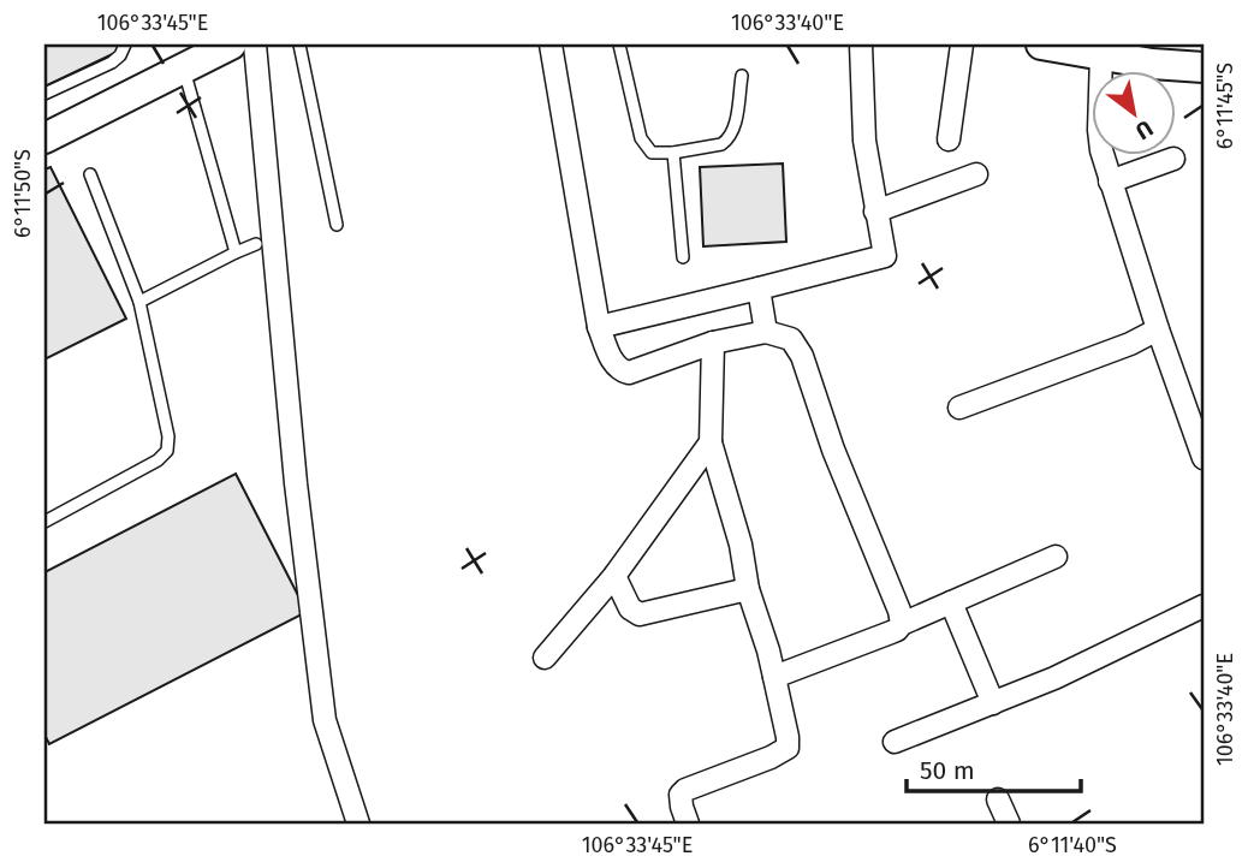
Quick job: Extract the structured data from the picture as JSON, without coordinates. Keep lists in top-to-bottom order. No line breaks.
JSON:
{"scale_bar":"50 m","north":"bottom right","coordinates":["106°33'45\"E","106°33'40\"E","6°11'45\"S","6°11'50\"S","6°11'40\"S"]}
